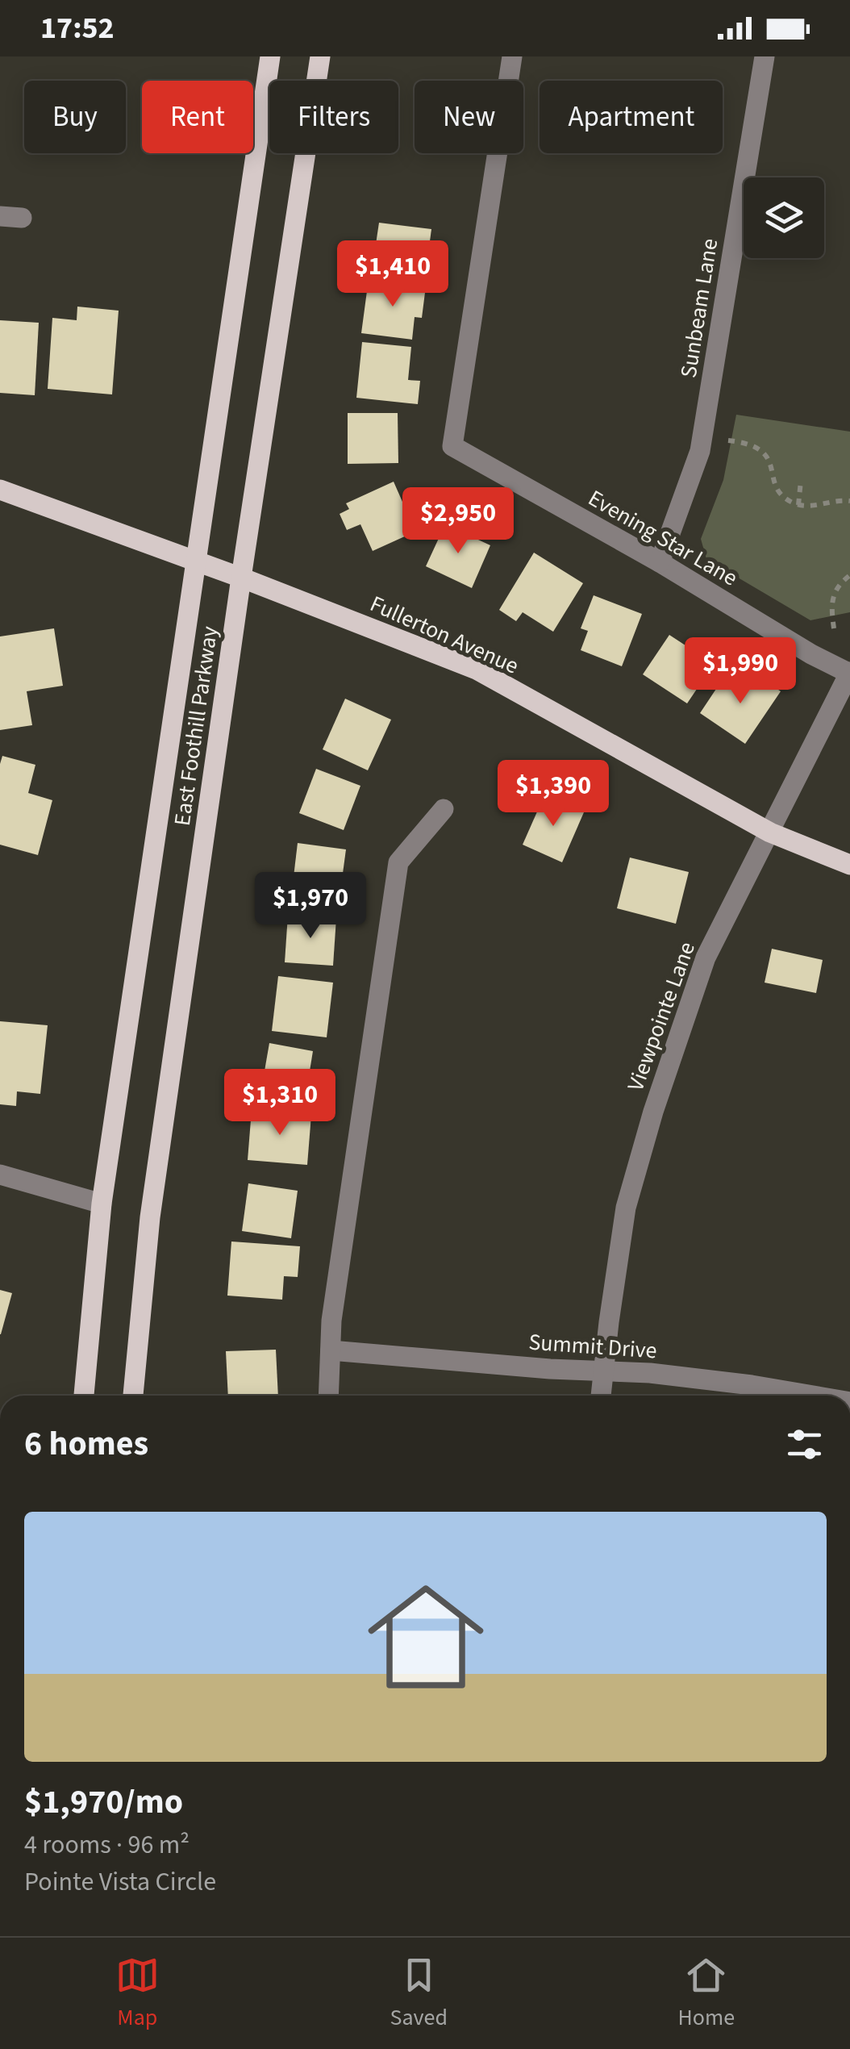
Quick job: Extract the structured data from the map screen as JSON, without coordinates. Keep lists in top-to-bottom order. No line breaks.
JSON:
{"streets":{"main road":["Fullerton Avenue","East Foothill Parkway"],"street":["Sunbeam Lane","Evening Star Lane","Viewpointe Lane","Summit Drive"]},"crossings":[["Sunbeam Lane","Evening Star Lane"],["Evening Star Lane","Viewpointe Lane"],["Fullerton Avenue","East Foothill Parkway"],["Fullerton Avenue","Viewpointe Lane"],["Viewpointe Lane","Summit Drive"]],"page":{"status":"17:52","chip":["Buy","Rent","Filters","New","Apartment"],"price":["$1,410","$2,950","$1,990","$1,390","$1,970","$1,310"],"heading":"6 homes","list":[{"name":"$1,970/mo","note":"4 rooms · 96 m² · Pointe Vista Circle"}],"tabs":["Map","Saved","Home"]}}
